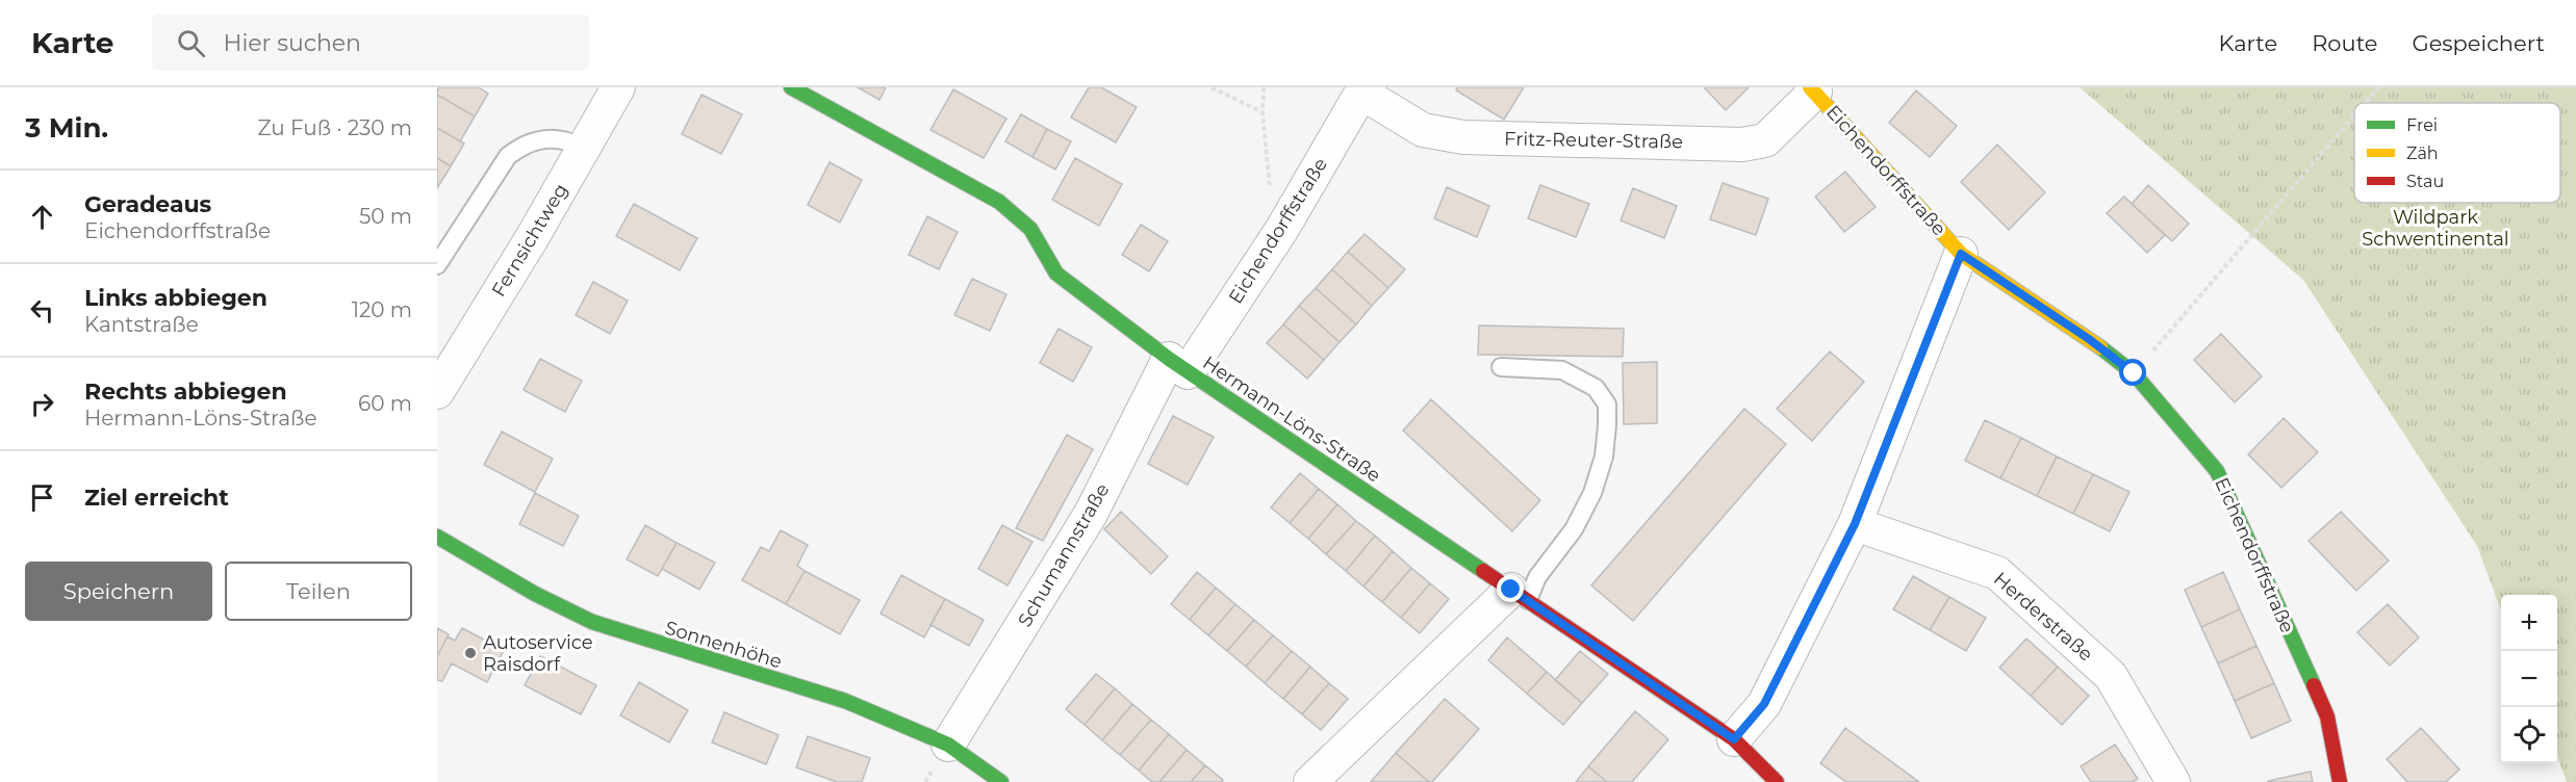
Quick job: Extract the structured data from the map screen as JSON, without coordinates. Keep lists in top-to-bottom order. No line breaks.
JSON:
{"streets":{"street":["Fritz-Reuter-Straße","Eichendorffstraße","Fernsichtweg","Hermann-Löns-Straße","Schumannstraße","Herderstraße","Sonnenhöhe"]},"crossings":[["Fritz-Reuter-Straße","Eichendorffstraße"],["Eichendorffstraße","Hermann-Löns-Straße"],["Eichendorffstraße","Schumannstraße"],["Hermann-Löns-Straße","Schumannstraße"],["Schumannstraße","Sonnenhöhe"]],"parks":["Wildpark Schwentinental"],"places":["Autoservice Raisdorf"],"legend":["Frei","Zäh","Stau"],"page":{"header":"Karte","search":"Hier suchen","nav":["Karte","Route","Gespeichert"],"heading":["3 Min.","Zu Fuß · 230 m"],"list":[["Geradeaus","Eichendorffstraße","50 m"],["Links abbiegen","Kantstraße","120 m"],["Rechts abbiegen","Hermann-Löns-Straße","60 m"],"Ziel erreicht"],"buttons":["Speichern","Teilen"],"map_buttons":["+","−"]}}
